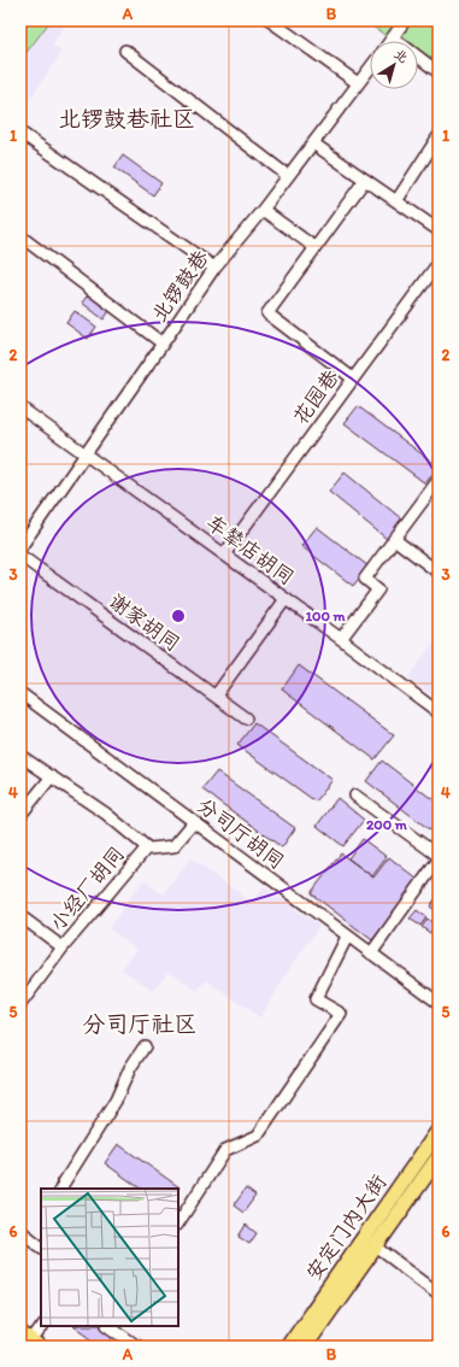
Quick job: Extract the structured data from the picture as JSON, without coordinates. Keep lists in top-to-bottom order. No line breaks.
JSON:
{"streets":{"main road":["安定门内大街"],"street":["北锣鼓巷","花园巷","车辇店胡同","谢家胡同","分司厅胡同","小经厂胡同"]},"crossings":[["北锣鼓巷","车辇店胡同"],["花园巷","车辇店胡同"],["分司厅胡同","小经厂胡同"]],"districts":["北锣鼓巷社区","分司厅社区"],"north":"top right","grid":{"columns":["A","B"],"rows":["1","2","3","4","5","6"]},"rings":["100 m","200 m"]}
